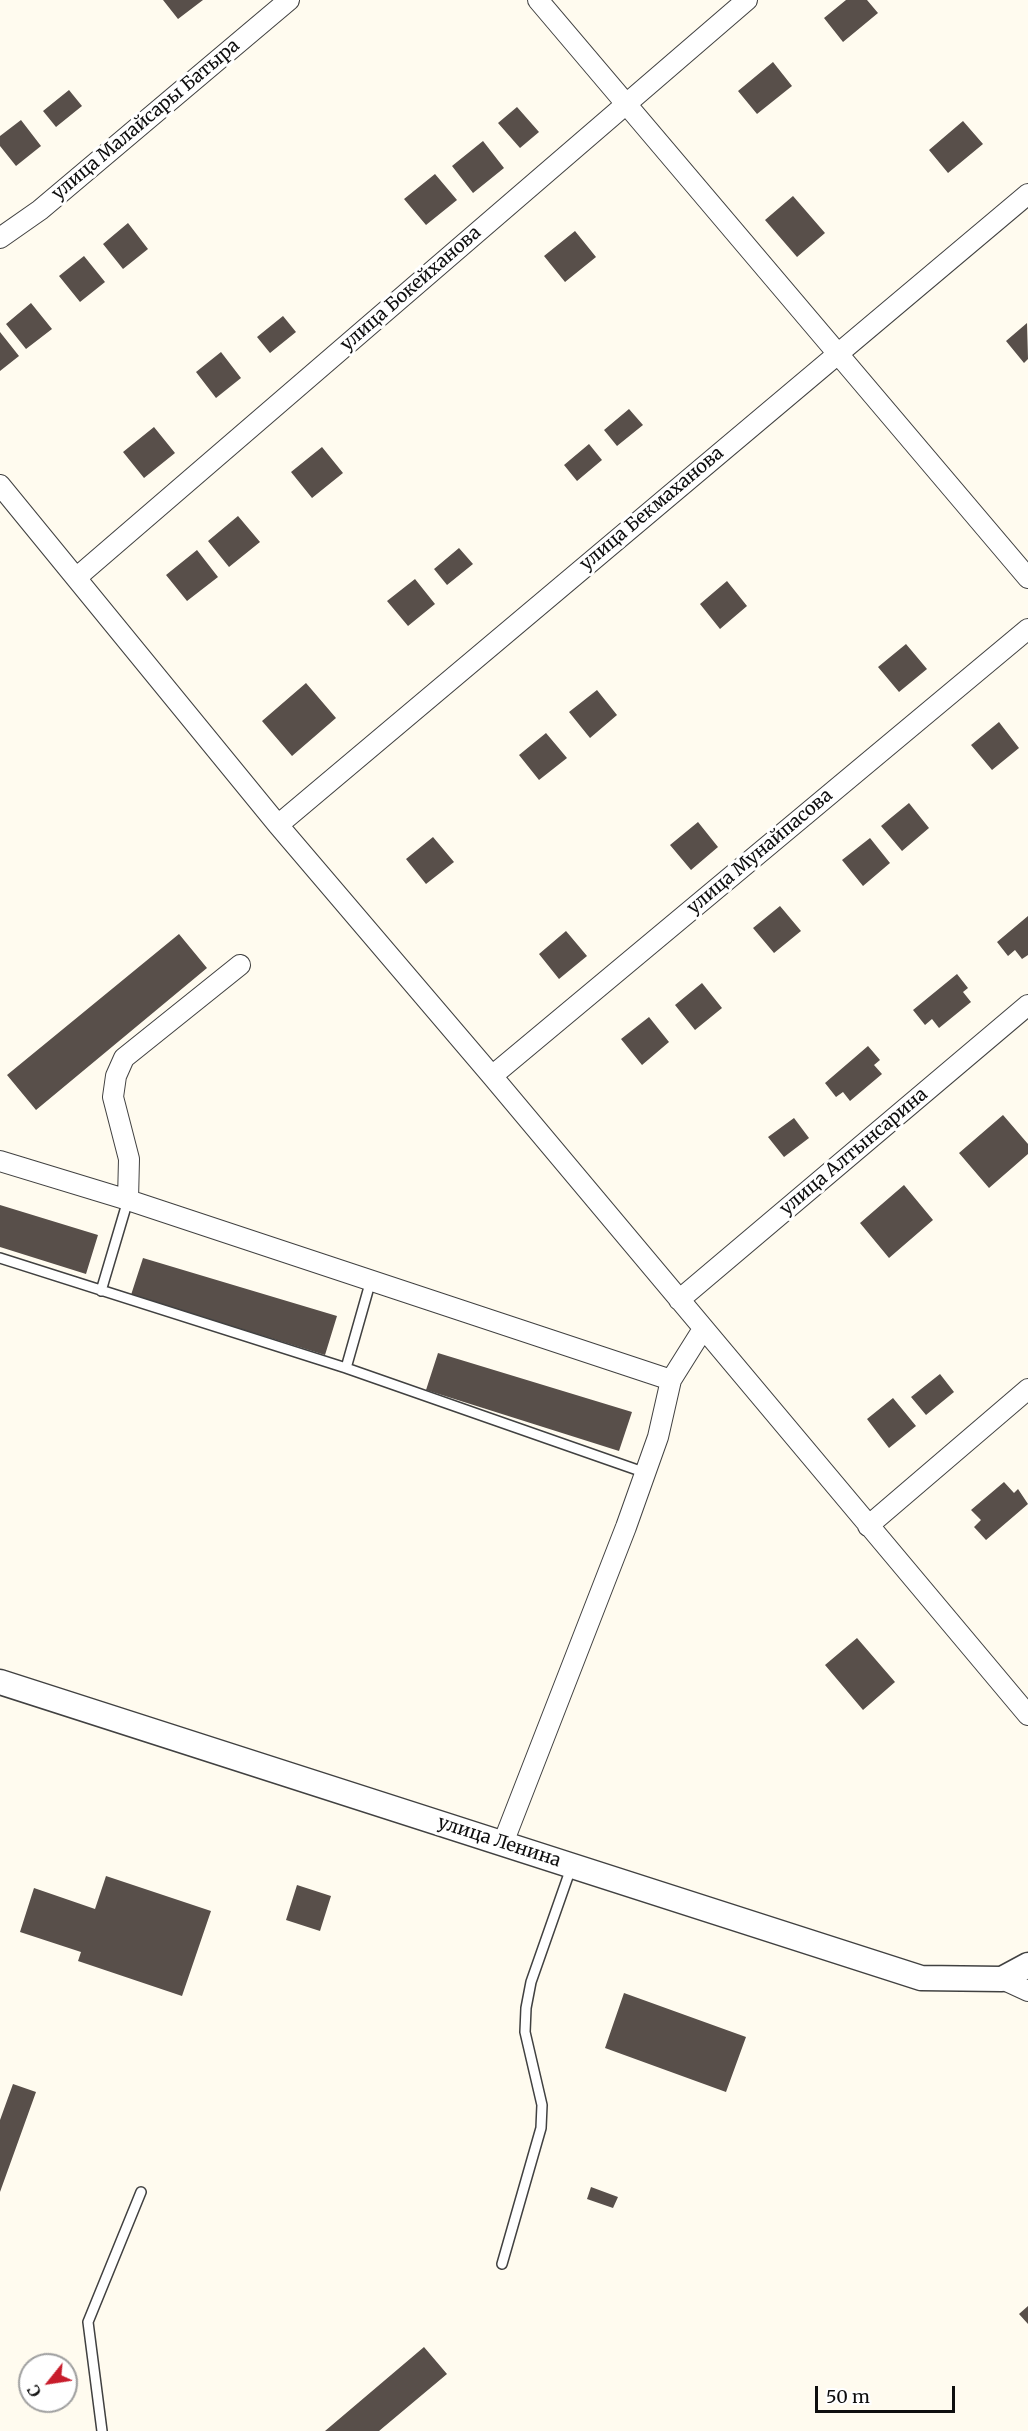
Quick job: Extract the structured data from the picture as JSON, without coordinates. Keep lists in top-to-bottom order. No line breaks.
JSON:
{"streets":{"street":["улица Малайсары Батыра","улица Бокейханова","улица Бекмаханова","улица Мунайпасова","улица Алтынсарина","улица Ленина"]},"scale_bar":"50 m","north":"bottom left"}
